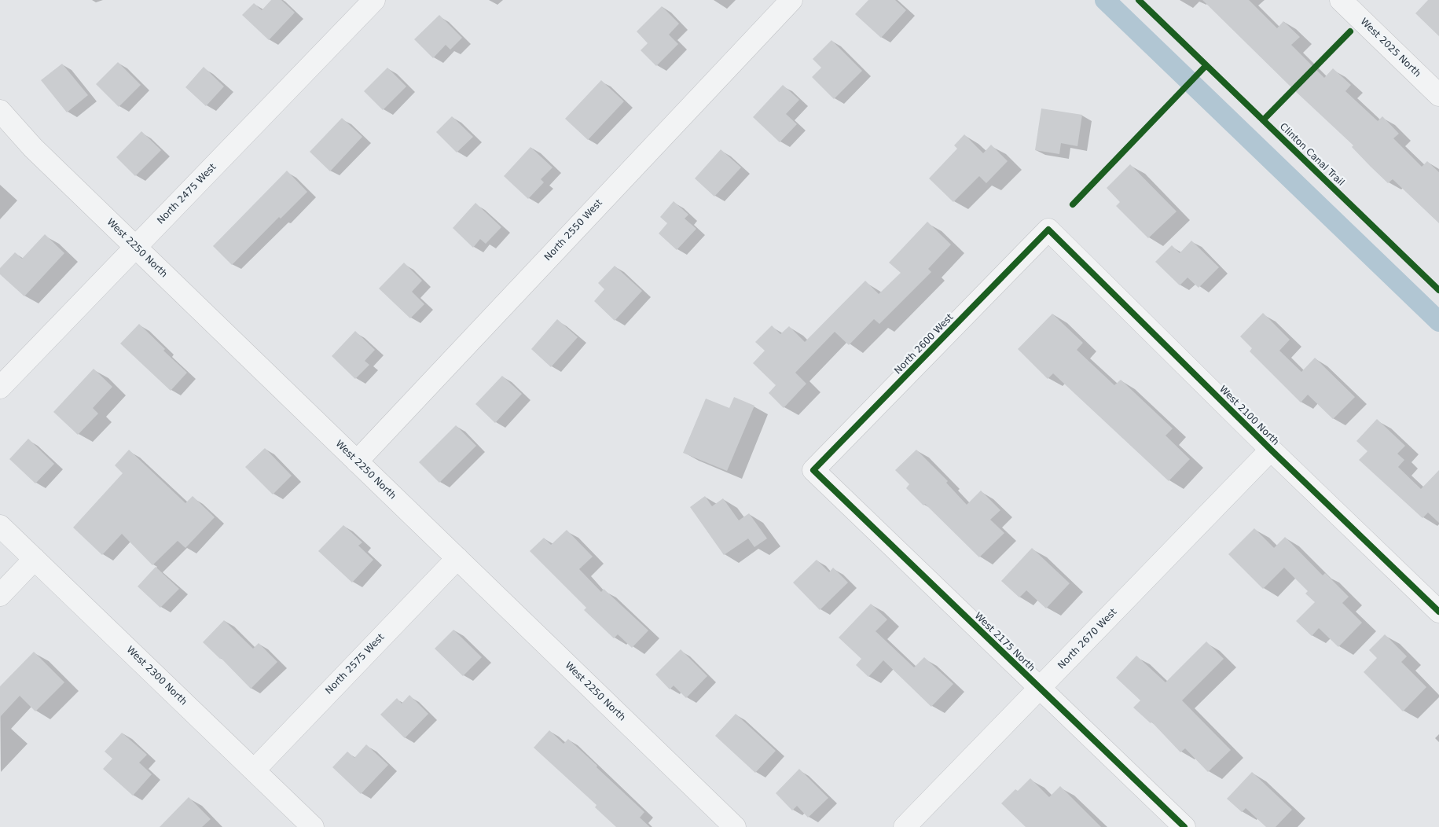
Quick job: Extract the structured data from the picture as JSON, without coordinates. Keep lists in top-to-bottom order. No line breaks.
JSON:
{"streets":{"street":["West 2025 North","North 2475 West","North 2550 West","West 2250 North","North 2600 West","West 2100 North","North 2670 West","West 2175 North","North 2575 West","West 2300 North"],"cycle path":["Clinton Canal Trail"]},"crossings":[["North 2475 West","West 2250 North"],["North 2550 West","West 2250 North"],["West 2250 North","North 2575 West"],["North 2600 West","West 2100 North"],["North 2600 West","West 2175 North"],["West 2100 North","North 2670 West"],["North 2670 West","West 2175 North"],["North 2575 West","West 2300 North"]]}
